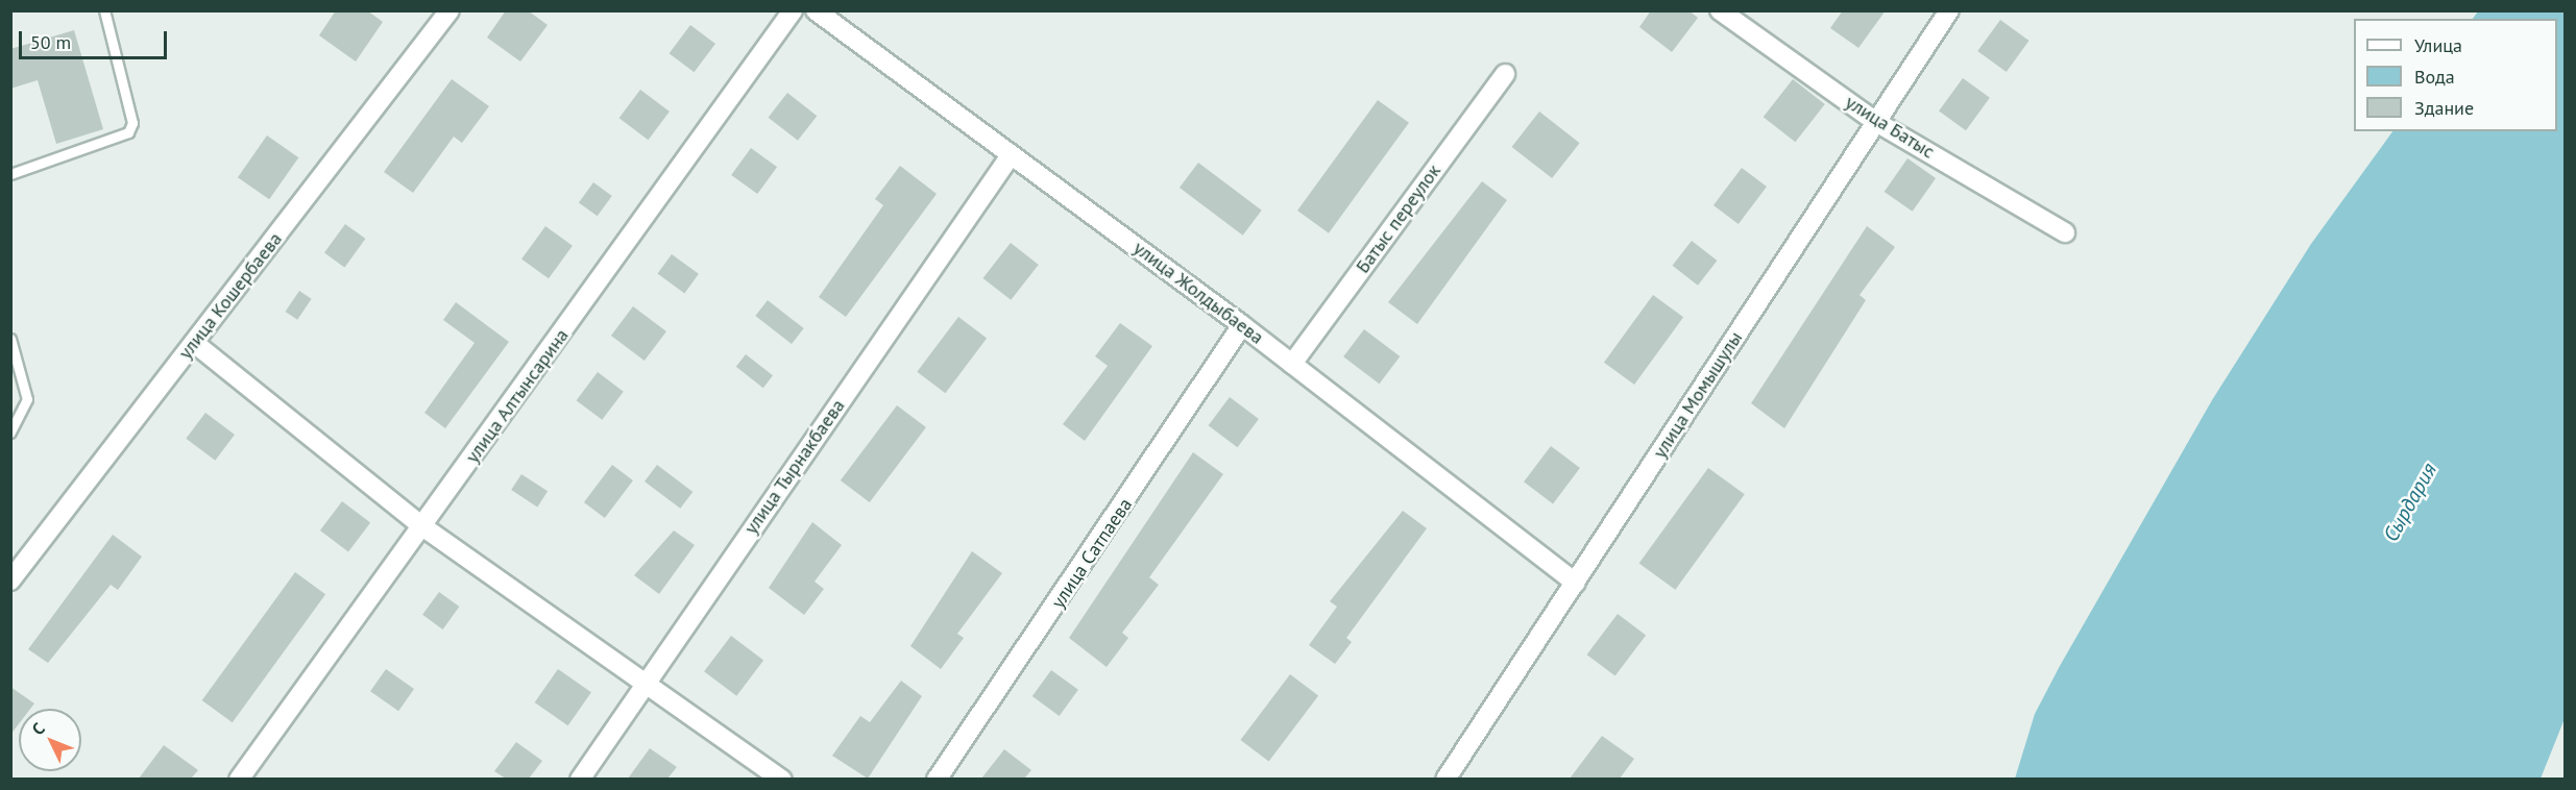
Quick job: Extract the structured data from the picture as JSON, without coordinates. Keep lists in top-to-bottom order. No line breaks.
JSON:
{"streets":{"street":["улица Батыс","Батыс переулок","улица Жолдыбаева","улица Кошербаева","улица Момышулы","улица Алтынсарина","улица Тырнакбаева","улица Сатпаева"]},"crossings":[["улица Батыс","улица Момышулы"],["Батыс переулок","улица Жолдыбаева"],["улица Жолдыбаева","улица Момышулы"],["улица Жолдыбаева","улица Тырнакбаева"],["улица Жолдыбаева","улица Сатпаева"]],"water":["Сырдария"],"legend":["Улица","Вода","Здание"],"scale_bar":"50 m","north":"top left"}
